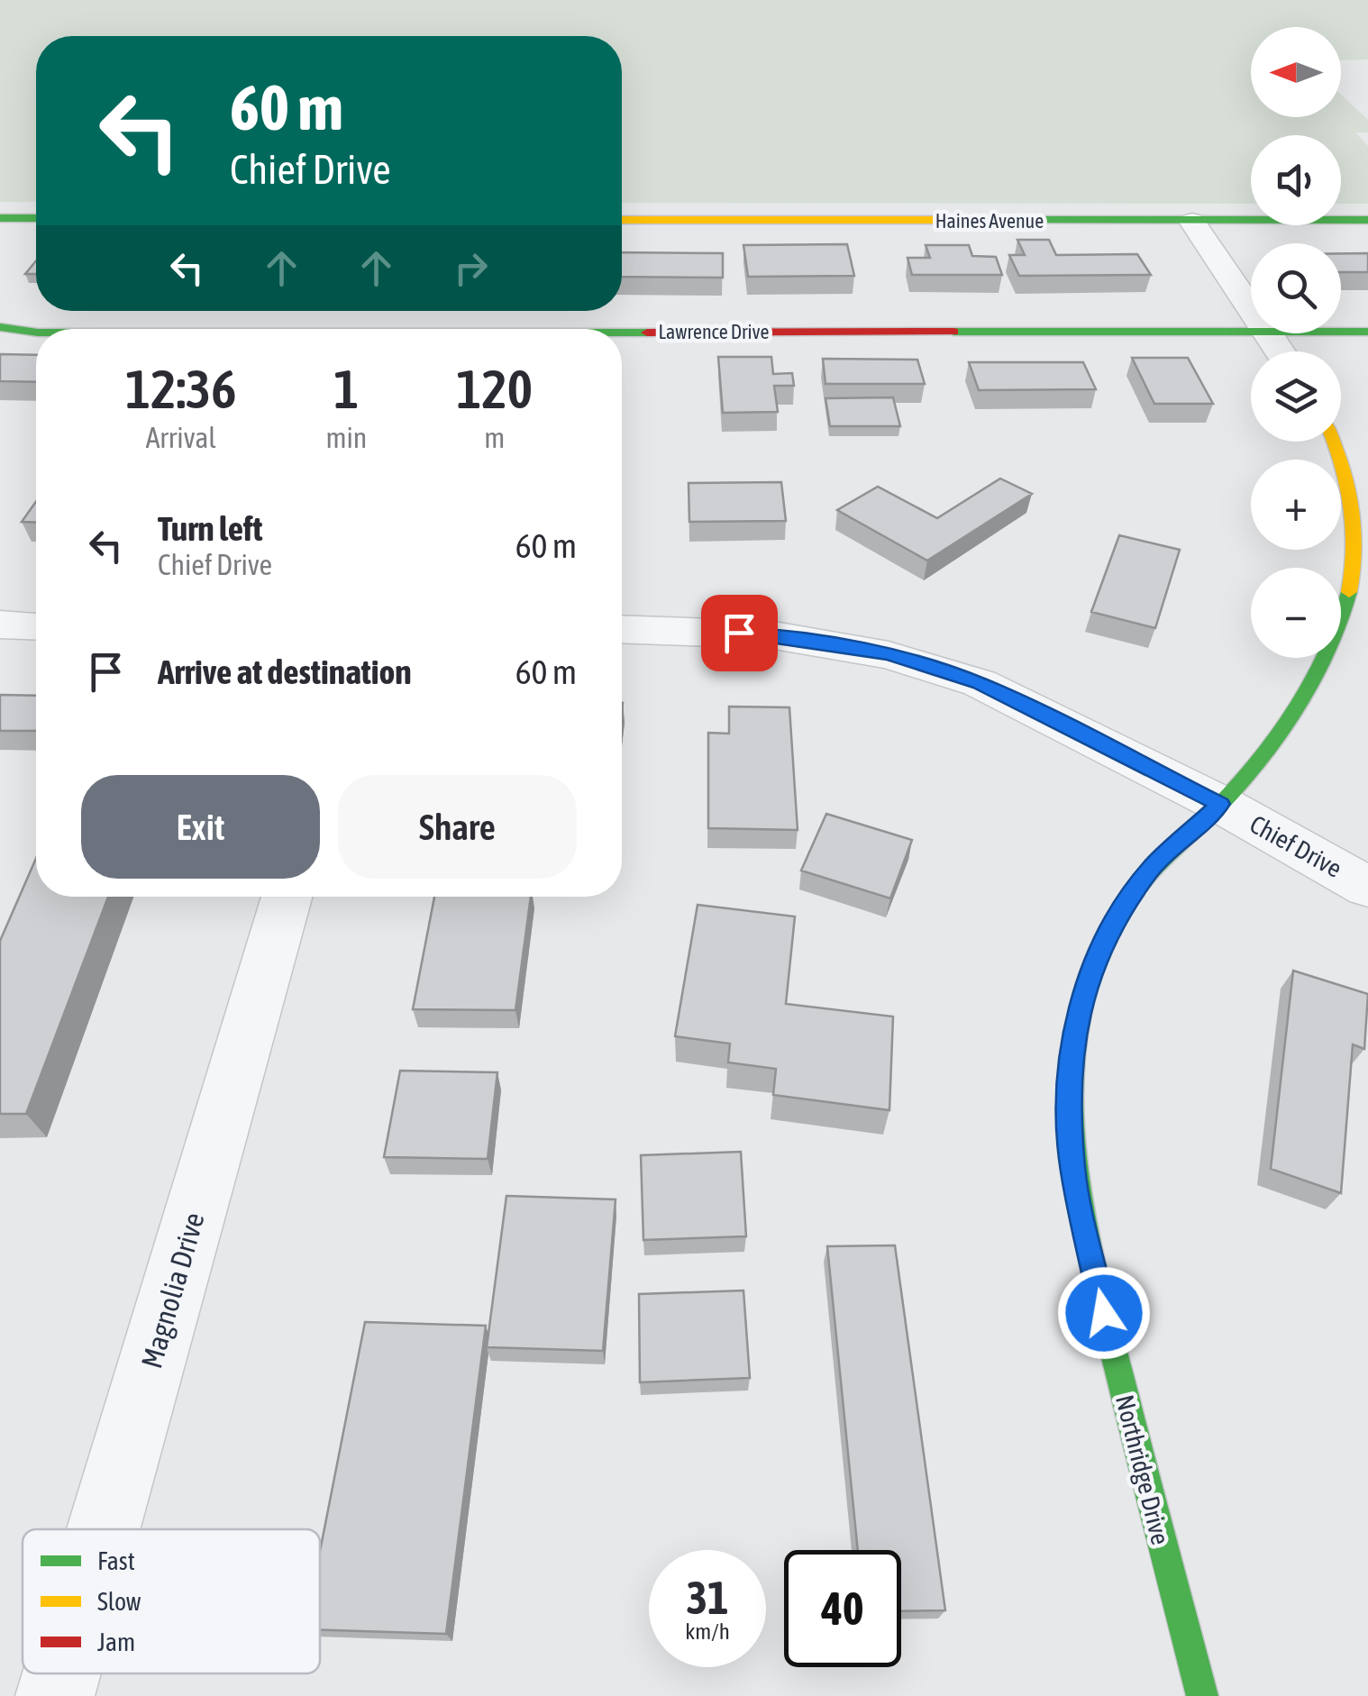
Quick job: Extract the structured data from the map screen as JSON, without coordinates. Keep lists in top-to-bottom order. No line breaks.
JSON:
{"streets":{"street":["Haines Avenue","Lawrence Drive","Chief Drive","Magnolia Drive","Northridge Drive"]},"crossings":[["Chief Drive","Northridge Drive"]],"legend":["Fast","Slow","Jam"],"north":"left","page":{"map_buttons":["+","−"],"turn":["60 m","Chief Drive"],"eta":["12:36","Arrival","1","min","120","m"],"list":[{"name":"Turn left","note":"Chief Drive","value":"60 m"},{"name":"Arrive at destination","value":"60 m"}],"buttons":["Exit","Share"],"speed":"31 km/h","limit":"40"}}
